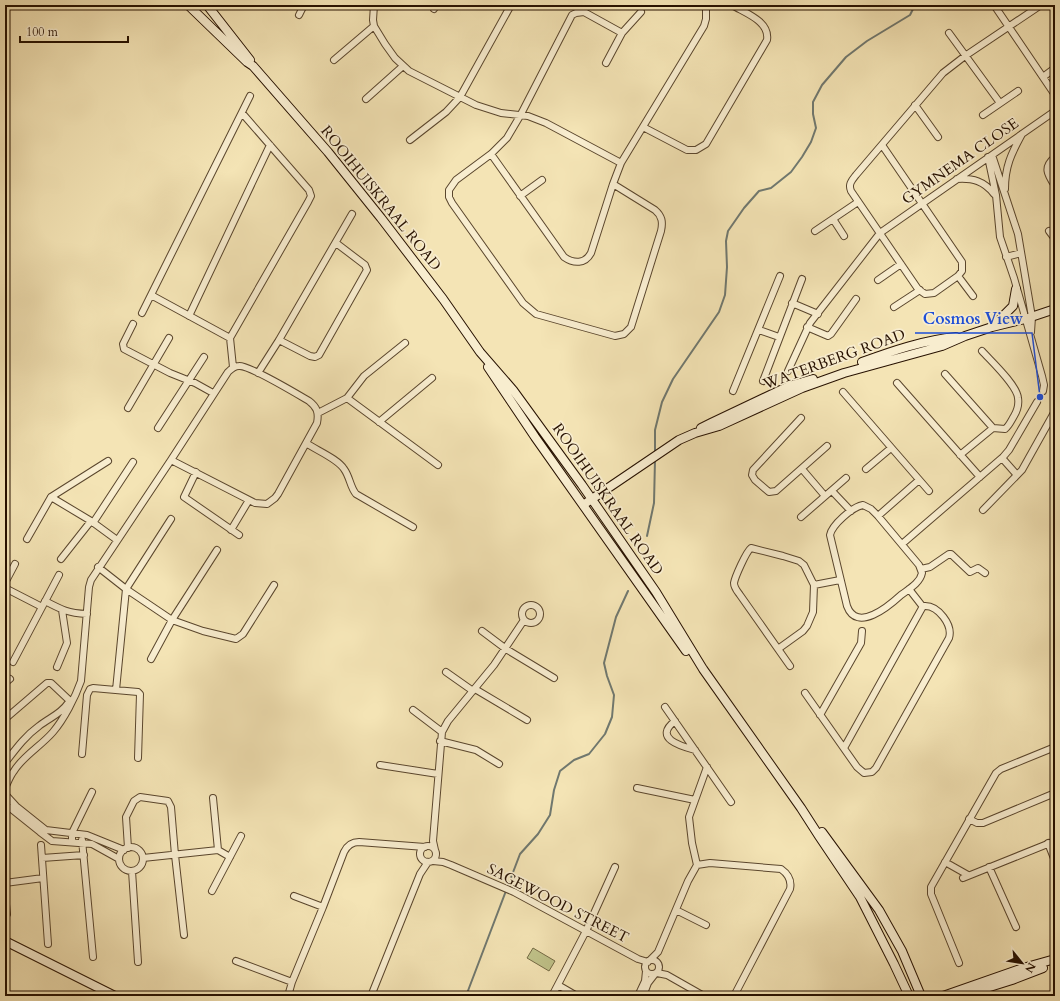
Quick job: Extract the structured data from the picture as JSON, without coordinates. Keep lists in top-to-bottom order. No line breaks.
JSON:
{"streets":{"main road":["ROOIHUISKRAAL ROAD","WATERBERG ROAD"],"street":["GYMNEMA CLOSE","SAGEWOOD STREET"]},"crossings":[["ROOIHUISKRAAL ROAD","WATERBERG ROAD"]],"places":["Cosmos View"],"scale_bar":"100 m","north":"bottom right"}
